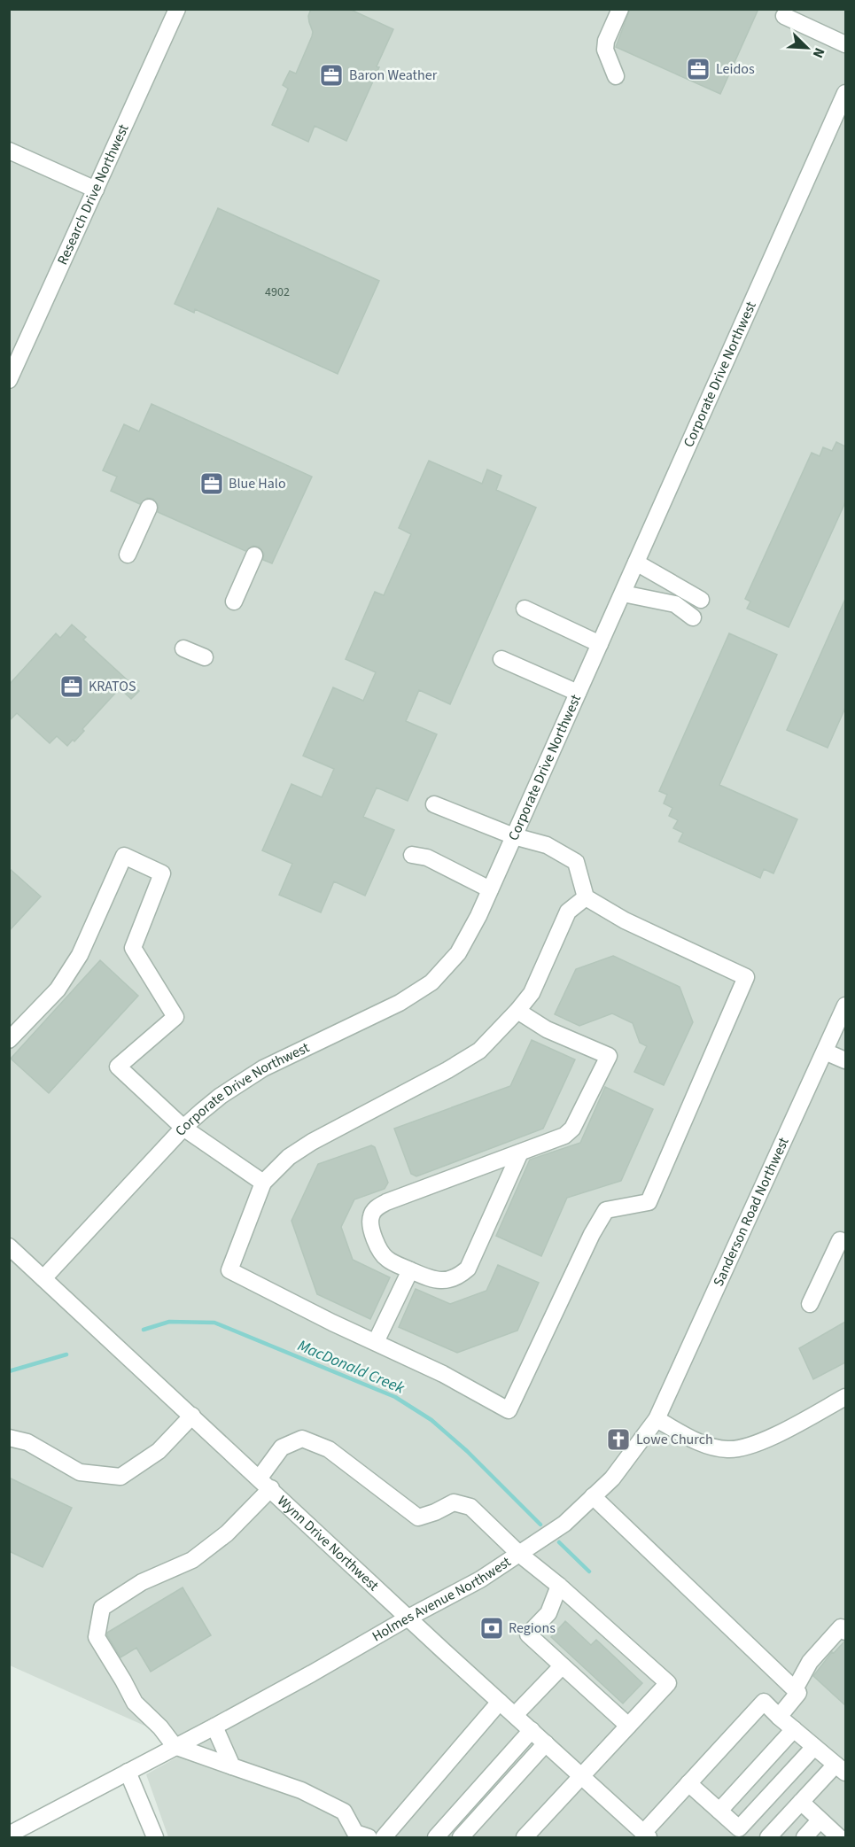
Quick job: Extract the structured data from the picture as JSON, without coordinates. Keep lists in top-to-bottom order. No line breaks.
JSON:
{"streets":{"street":["Research Drive Northwest","Corporate Drive Northwest","Sanderson Road Northwest","Wynn Drive Northwest","Holmes Avenue Northwest"]},"crossings":[["Corporate Drive Northwest","Wynn Drive Northwest"],["Sanderson Road Northwest","Holmes Avenue Northwest"],["Wynn Drive Northwest","Holmes Avenue Northwest"]],"water":["MacDonald Creek"],"places":{"office":["Leidos","Baron Weather","Blue Halo","KRATOS"],"church":["Lowe Church"],"bank":["Regions"]},"house_numbers":["4902"],"north":"bottom right"}
